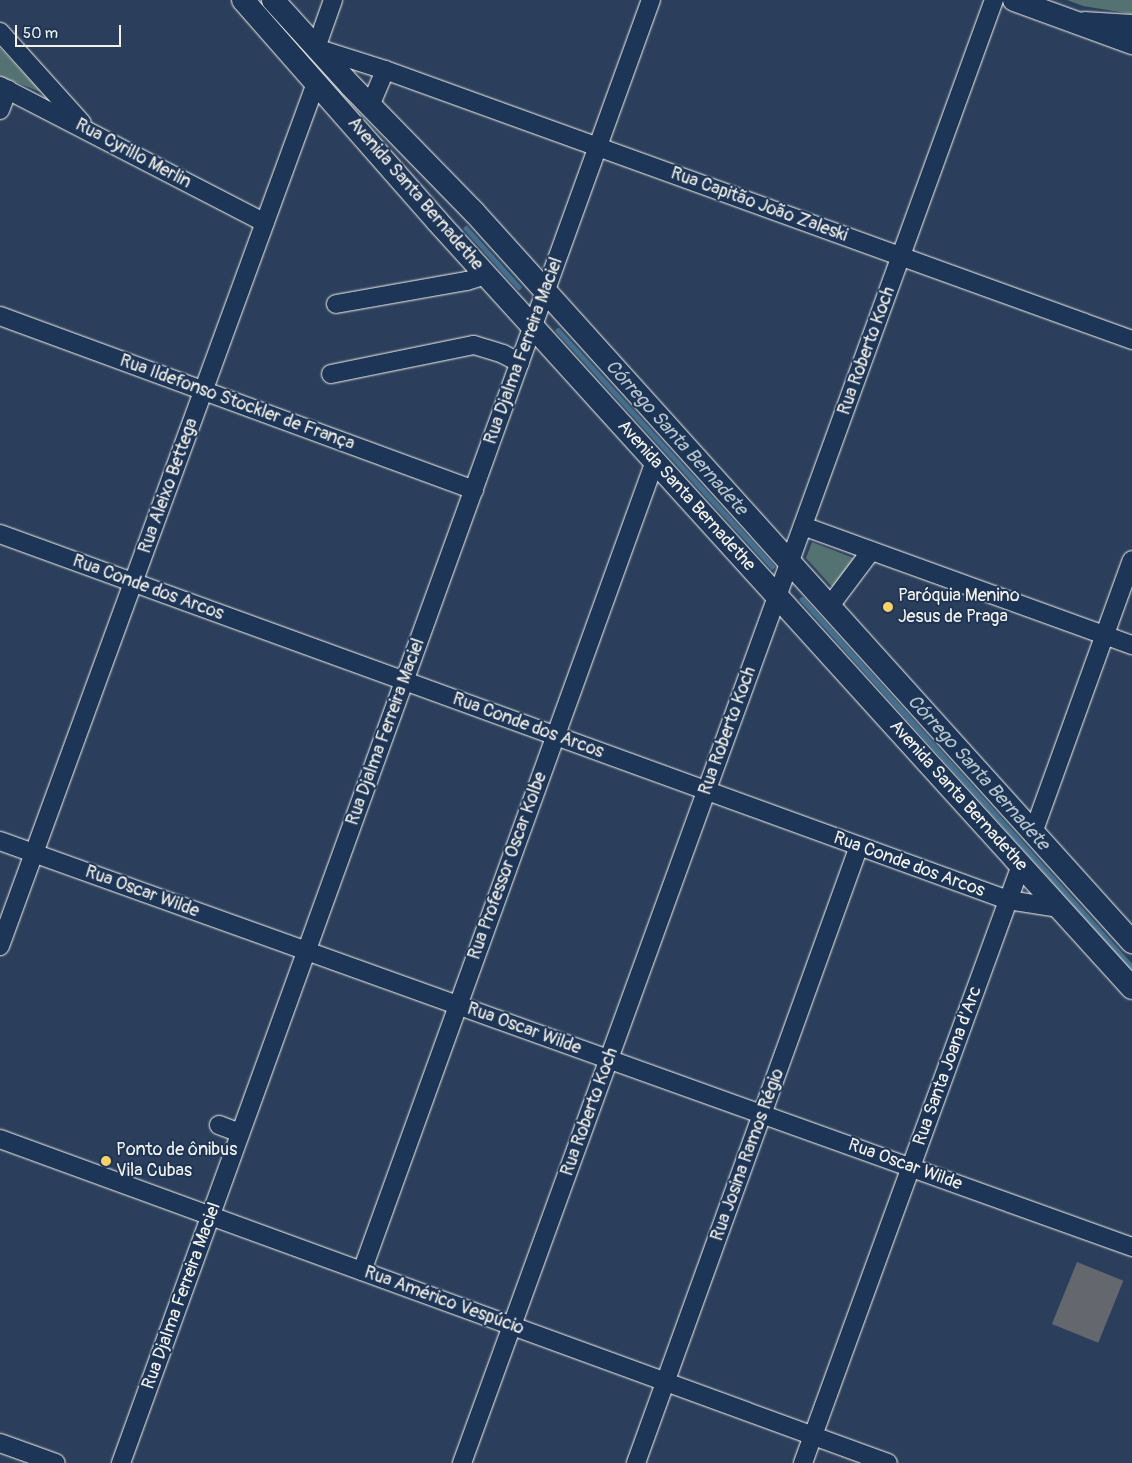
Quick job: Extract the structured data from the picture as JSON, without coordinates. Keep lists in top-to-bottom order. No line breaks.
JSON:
{"streets":{"main road":["Avenida Santa Bernadethe"],"street":["Rua Cyrillo Merlin","Rua Capitão João Zaleski","Rua Djalma Ferreira Maciel","Rua Roberto Koch","Rua Ildefonso Stockler de França","Rua Aleixo Bettega","Rua Conde dos Arcos","Rua Professor Oscar Kolbe","Rua Oscar Wilde","Rua Santa Joana d'Arc","Rua Josina Ramos Régio","Rua Américo Vespúcio"]},"crossings":[["Rua Cyrillo Merlin","Rua Aleixo Bettega"],["Avenida Santa Bernadethe","Rua Capitão João Zaleski"],["Avenida Santa Bernadethe","Rua Djalma Ferreira Maciel"],["Avenida Santa Bernadethe","Rua Roberto Koch"],["Avenida Santa Bernadethe","Rua Aleixo Bettega"],["Avenida Santa Bernadethe","Rua Conde dos Arcos"],["Avenida Santa Bernadethe","Rua Professor Oscar Kolbe"],["Avenida Santa Bernadethe","Rua Santa Joana d'Arc"],["Rua Capitão João Zaleski","Rua Djalma Ferreira Maciel"],["Rua Capitão João Zaleski","Rua Roberto Koch"],["Rua Djalma Ferreira Maciel","Rua Ildefonso Stockler de França"],["Rua Djalma Ferreira Maciel","Rua Conde dos Arcos"],["Rua Djalma Ferreira Maciel","Rua Oscar Wilde"],["Rua Djalma Ferreira Maciel","Rua Américo Vespúcio"],["Rua Roberto Koch","Rua Conde dos Arcos"],["Rua Roberto Koch","Rua Oscar Wilde"],["Rua Roberto Koch","Rua Américo Vespúcio"],["Rua Ildefonso Stockler de França","Rua Aleixo Bettega"],["Rua Aleixo Bettega","Rua Conde dos Arcos"],["Rua Aleixo Bettega","Rua Oscar Wilde"],["Rua Conde dos Arcos","Rua Professor Oscar Kolbe"],["Rua Conde dos Arcos","Rua Santa Joana d'Arc"],["Rua Conde dos Arcos","Rua Josina Ramos Régio"],["Rua Professor Oscar Kolbe","Rua Oscar Wilde"],["Rua Professor Oscar Kolbe","Rua Américo Vespúcio"],["Rua Oscar Wilde","Rua Santa Joana d'Arc"],["Rua Oscar Wilde","Rua Josina Ramos Régio"],["Rua Santa Joana d'Arc","Rua Américo Vespúcio"],["Rua Josina Ramos Régio","Rua Américo Vespúcio"]],"water":["Córrego Santa Bernadete"],"places":["Paróquia Menino Jesus de Praga","Ponto de ônibus Vila Cubas"],"scale_bar":"50 m"}
